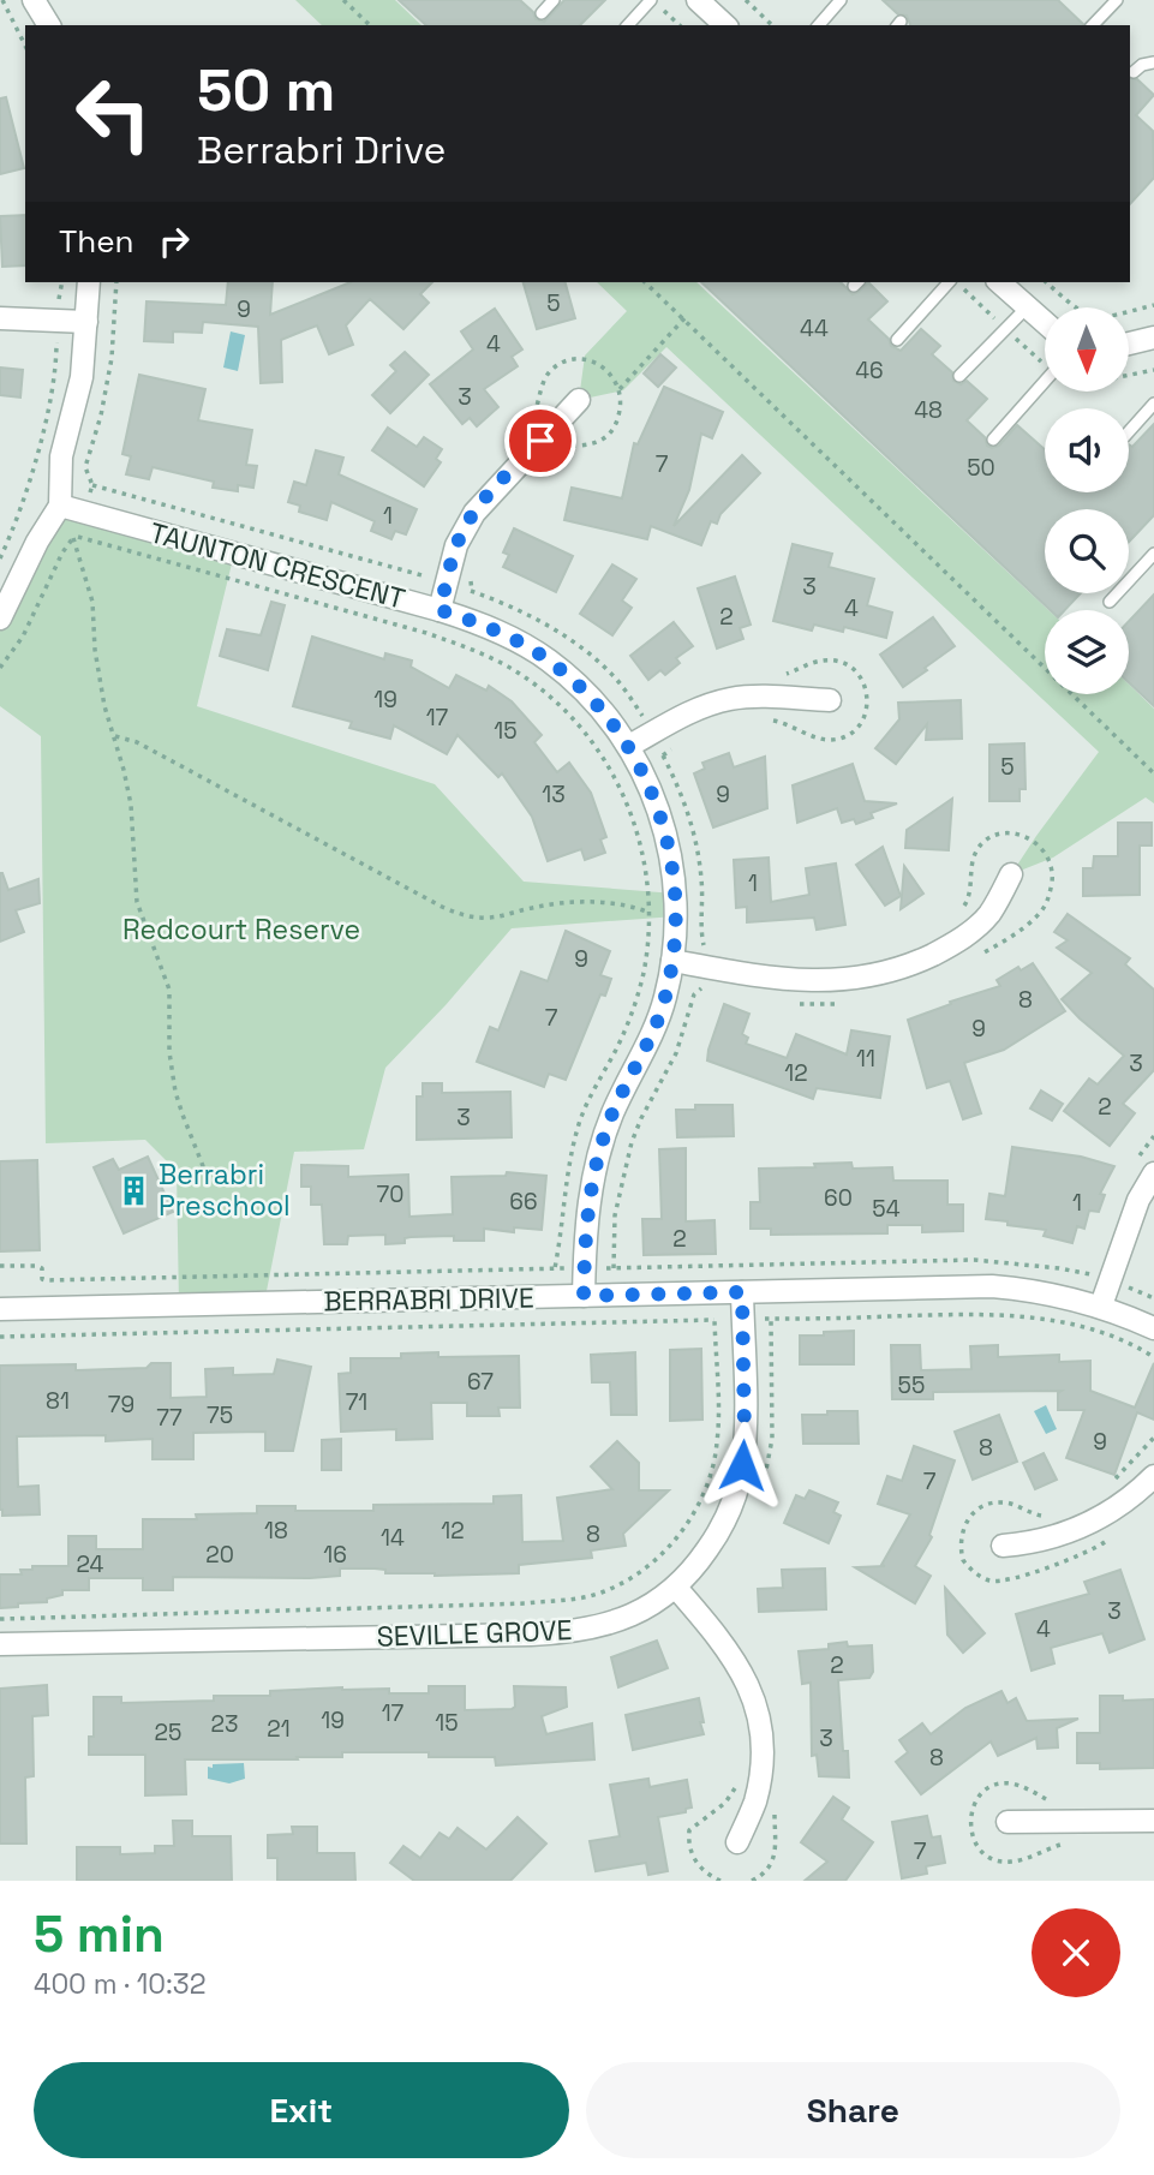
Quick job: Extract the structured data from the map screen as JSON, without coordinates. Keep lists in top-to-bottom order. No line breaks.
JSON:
{"streets":{"street":["TAUNTON CRESCENT","BERRABRI DRIVE","SEVILLE GROVE"]},"crossings":[["TAUNTON CRESCENT","BERRABRI DRIVE"],["BERRABRI DRIVE","SEVILLE GROVE"]],"parks":["Redcourt Reserve"],"places":{"building":["Berrabri Preschool"]},"house_numbers":["5","9","44","4","46","3","48","7","50","1","3","4","2","19","17","15","5","13","9","1","9","8","7","9","11","3","12","2","3","70","60","66","1","54","2","67","55","81","71","79","75","77","9","8","7","18","12","8","14","20","16","24","3","4","2","17","19","15","23","21","25","3","8","7"],"north":"bottom","page":{"turn":["50 m","Berrabri Drive"],"then":"Then","heading":["5 min","400 m · 10:32"],"buttons":["Exit","Share"]}}
